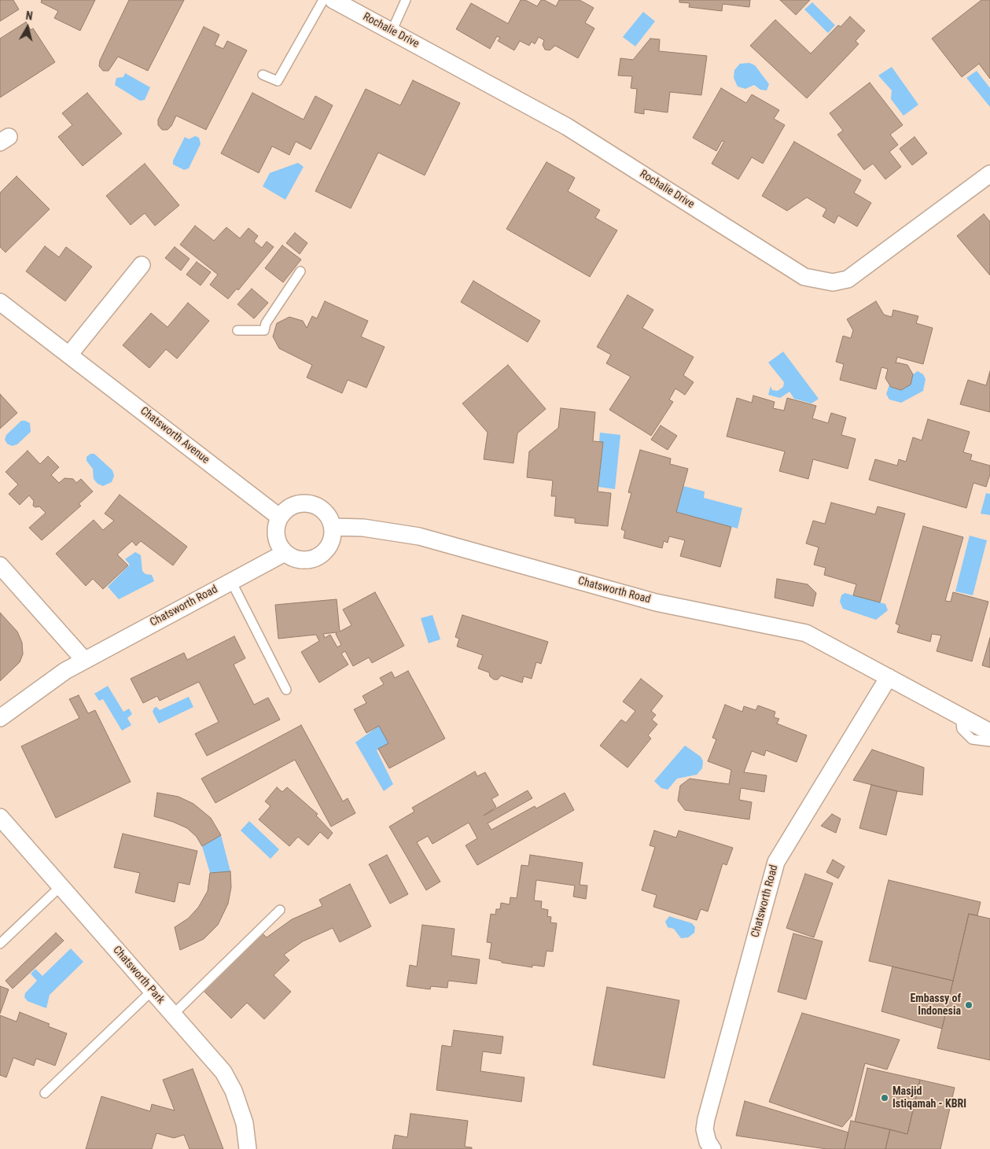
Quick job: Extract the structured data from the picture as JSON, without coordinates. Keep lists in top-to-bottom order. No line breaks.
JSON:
{"streets":{"street":["Rochalie Drive","Chatsworth Avenue","Chatsworth Road","Chatsworth Park"]},"crossings":[["Chatsworth Avenue","Chatsworth Road"]],"places":["Embassy of Indonesia","Masjid Istiqamah - KBRI"],"north":"top"}
